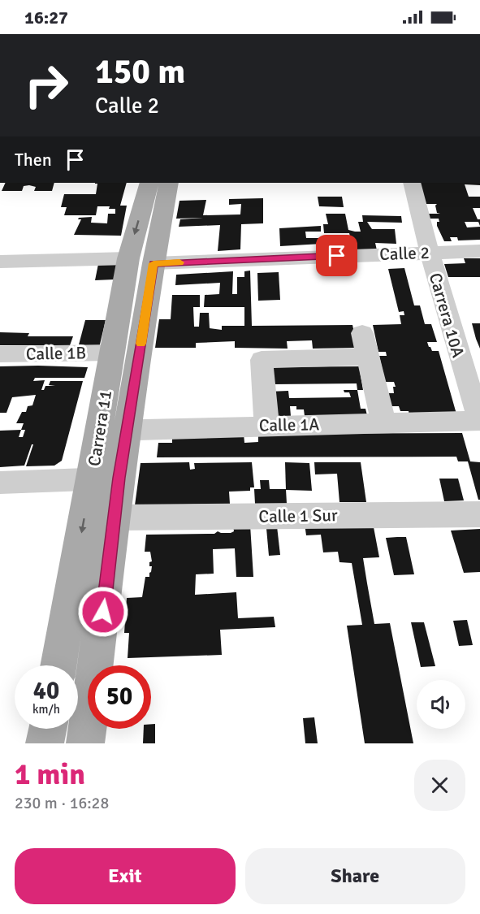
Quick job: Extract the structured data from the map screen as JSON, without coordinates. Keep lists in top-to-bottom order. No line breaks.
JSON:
{"streets":{"main road":["Carrera 11"],"street":["Calle 2","Carrera 10A","Calle 1B","Calle 1A","Calle 1 Sur"]},"crossings":[["Calle 2","Carrera 10A"],["Calle 2","Carrera 11"],["Carrera 10A","Calle 1A"],["Calle 1B","Carrera 11"],["Calle 1A","Carrera 11"],["Carrera 11","Calle 1 Sur"]],"page":{"status":"16:27","turn":["150 m","Calle 2"],"then":"Then","speed":"40 km/h","limit":"50","heading":["1 min","230 m · 16:28"],"buttons":["Exit","Share"]}}
